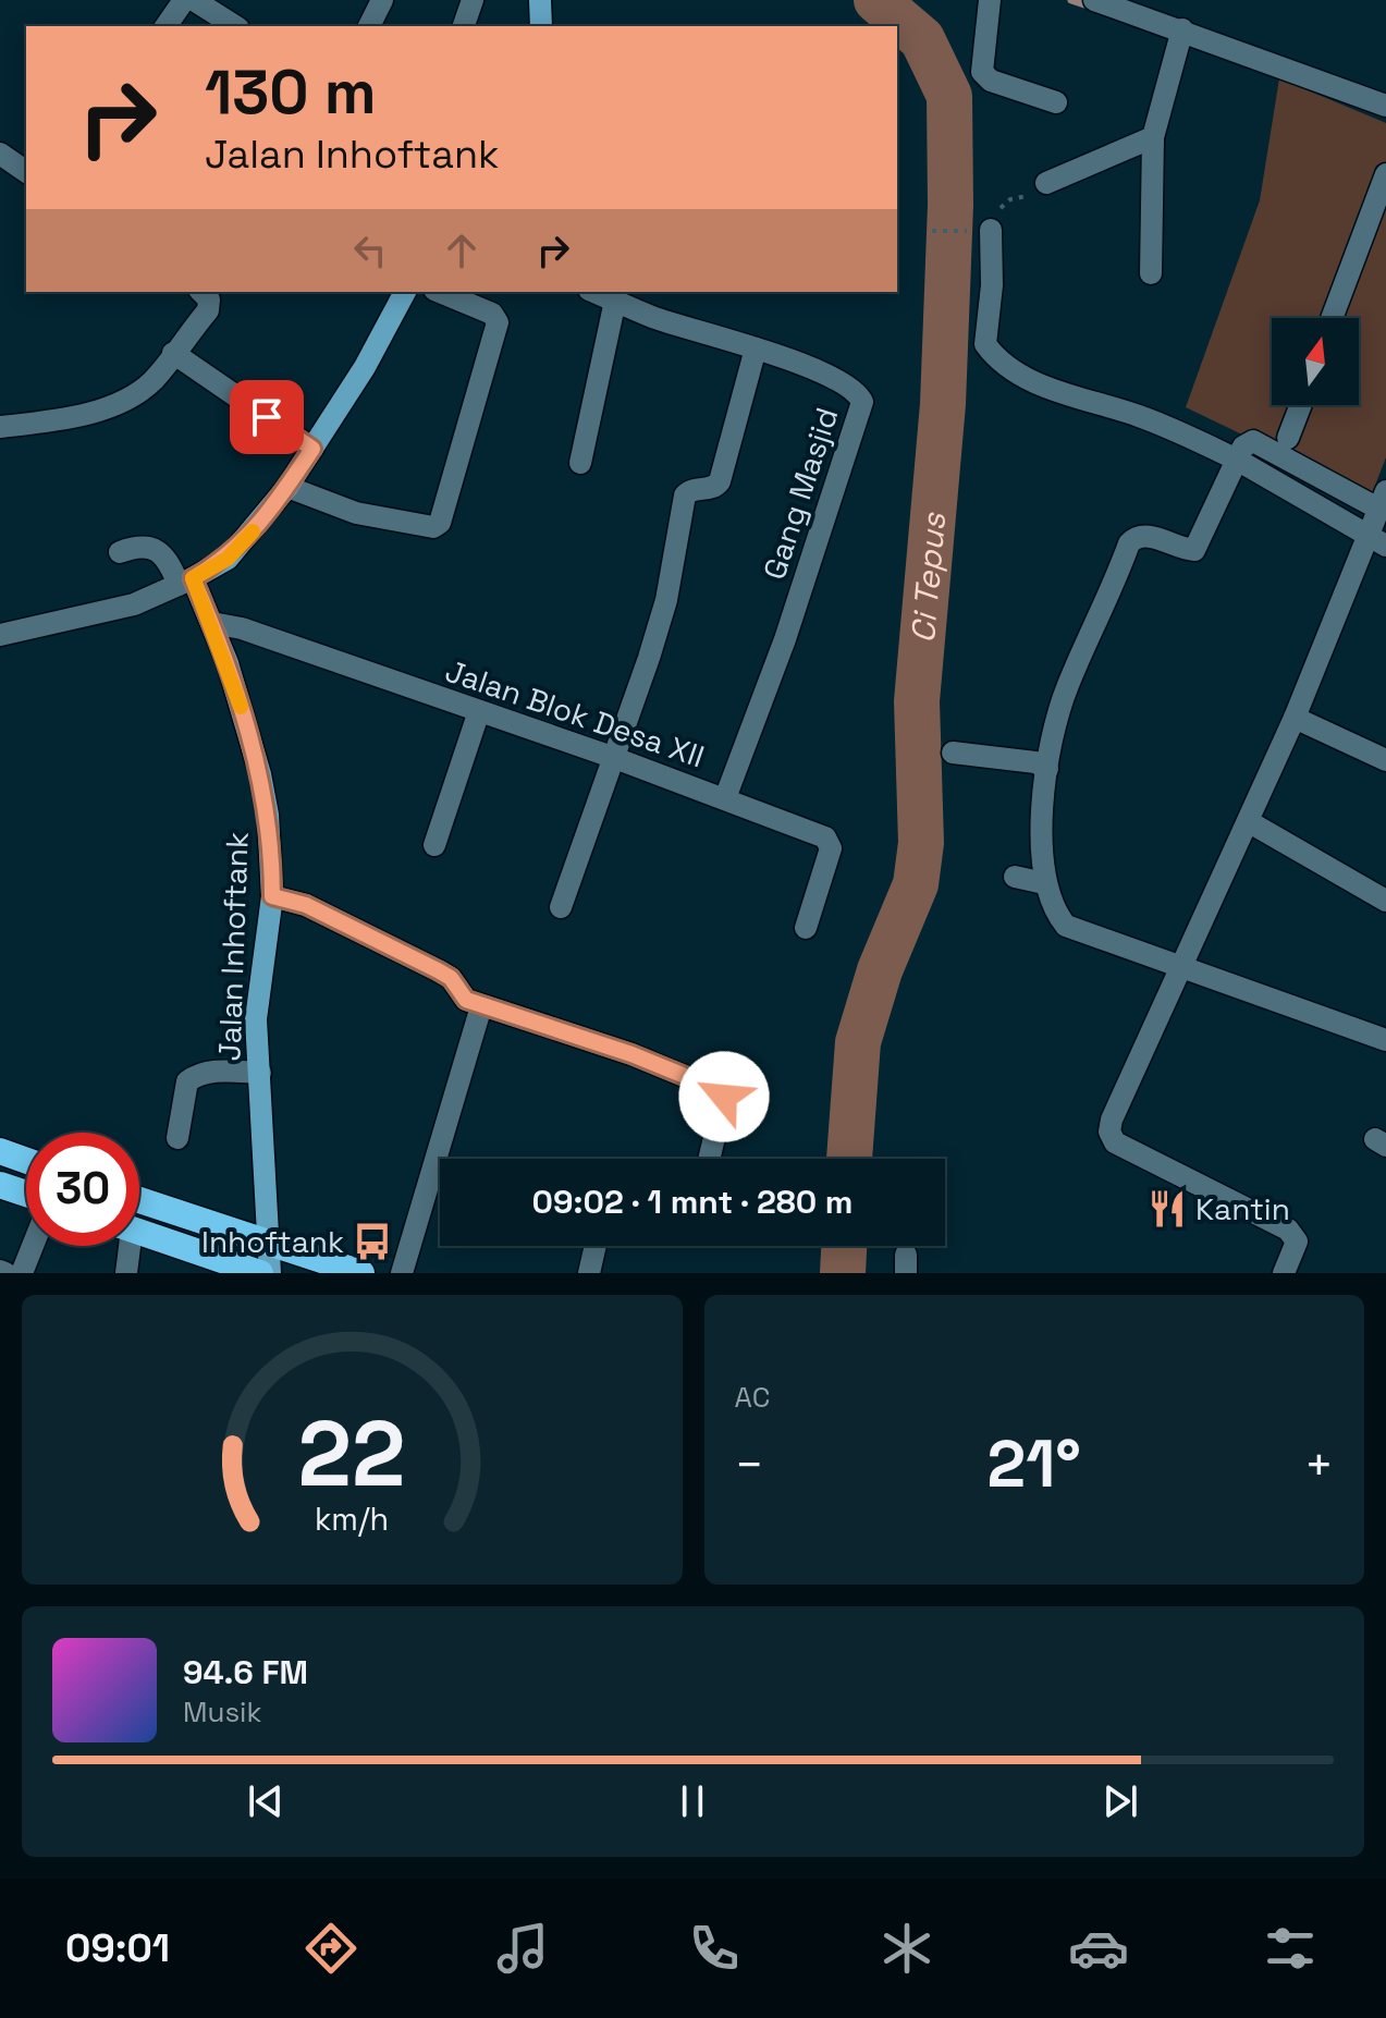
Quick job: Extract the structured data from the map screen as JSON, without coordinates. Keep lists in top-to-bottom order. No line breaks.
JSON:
{"streets":{"main road":["Jalan Inhoftank"],"street":["Gang Masjid","Jalan Blok Desa XII"]},"crossings":[["Gang Masjid","Jalan Blok Desa XII"],["Jalan Blok Desa XII","Jalan Inhoftank"]],"water":["Ci Tepus"],"places":{"restaurant":["Kantin"],"bus stop":["Inhoftank"]},"north":"top","page":{"turn":["130 m","Jalan Inhoftank"],"limit":"30","trip":"09:02 · 1 mnt · 280 m","tile":"AC","heat":["−","21°","+"],"song":["94.6 FM","Musik"],"tabs":"09:01","gauge":["22","km/h"]}}
